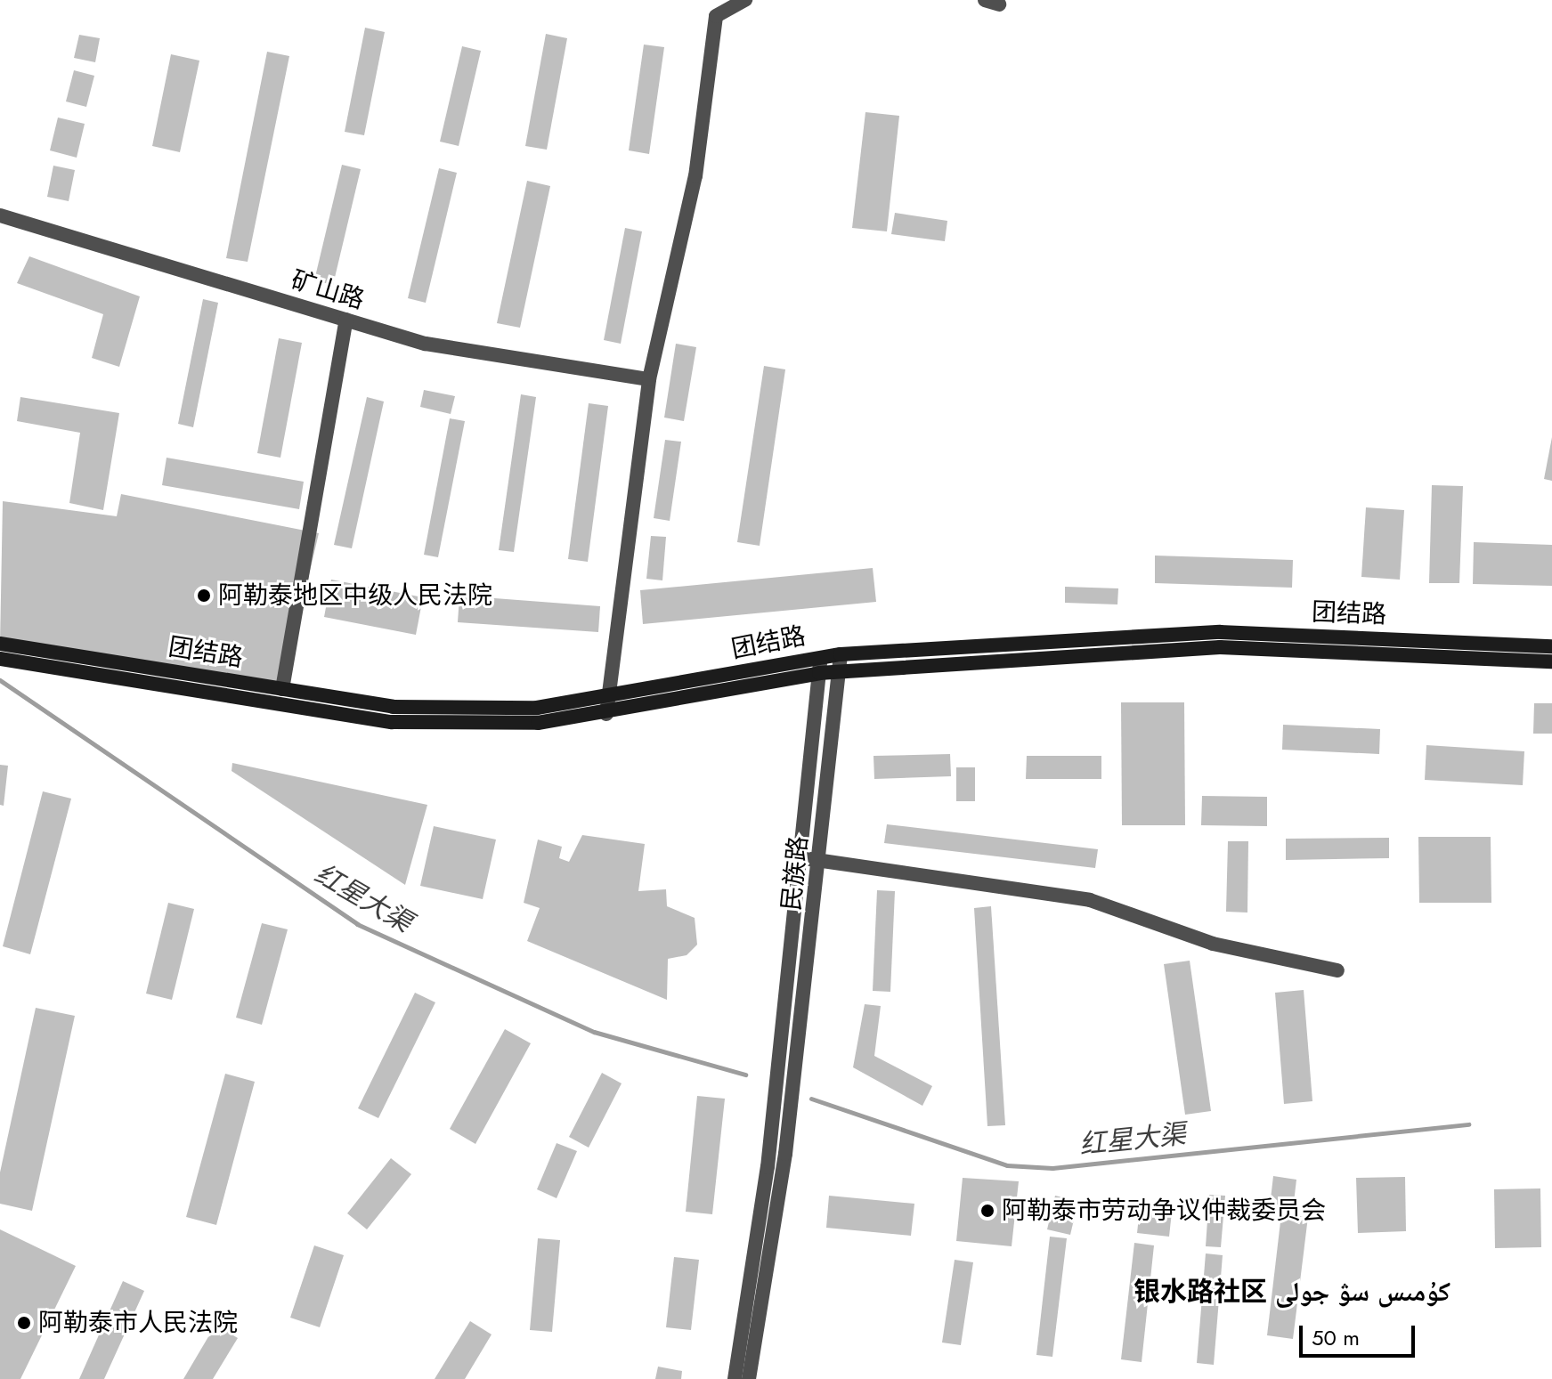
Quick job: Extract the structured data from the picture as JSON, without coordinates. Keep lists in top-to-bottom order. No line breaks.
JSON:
{"streets":{"main road":["团结路"],"street":["矿山路","民族路"]},"crossings":[["团结路","民族路"]],"districts":["银水路社区 كۇمىس سۋ جولى"],"water":["红星大渠"],"places":["阿勒泰地区中级人民法院","阿勒泰市劳动争议仲裁委员会","阿勒泰市人民法院"],"scale_bar":"50 m"}
